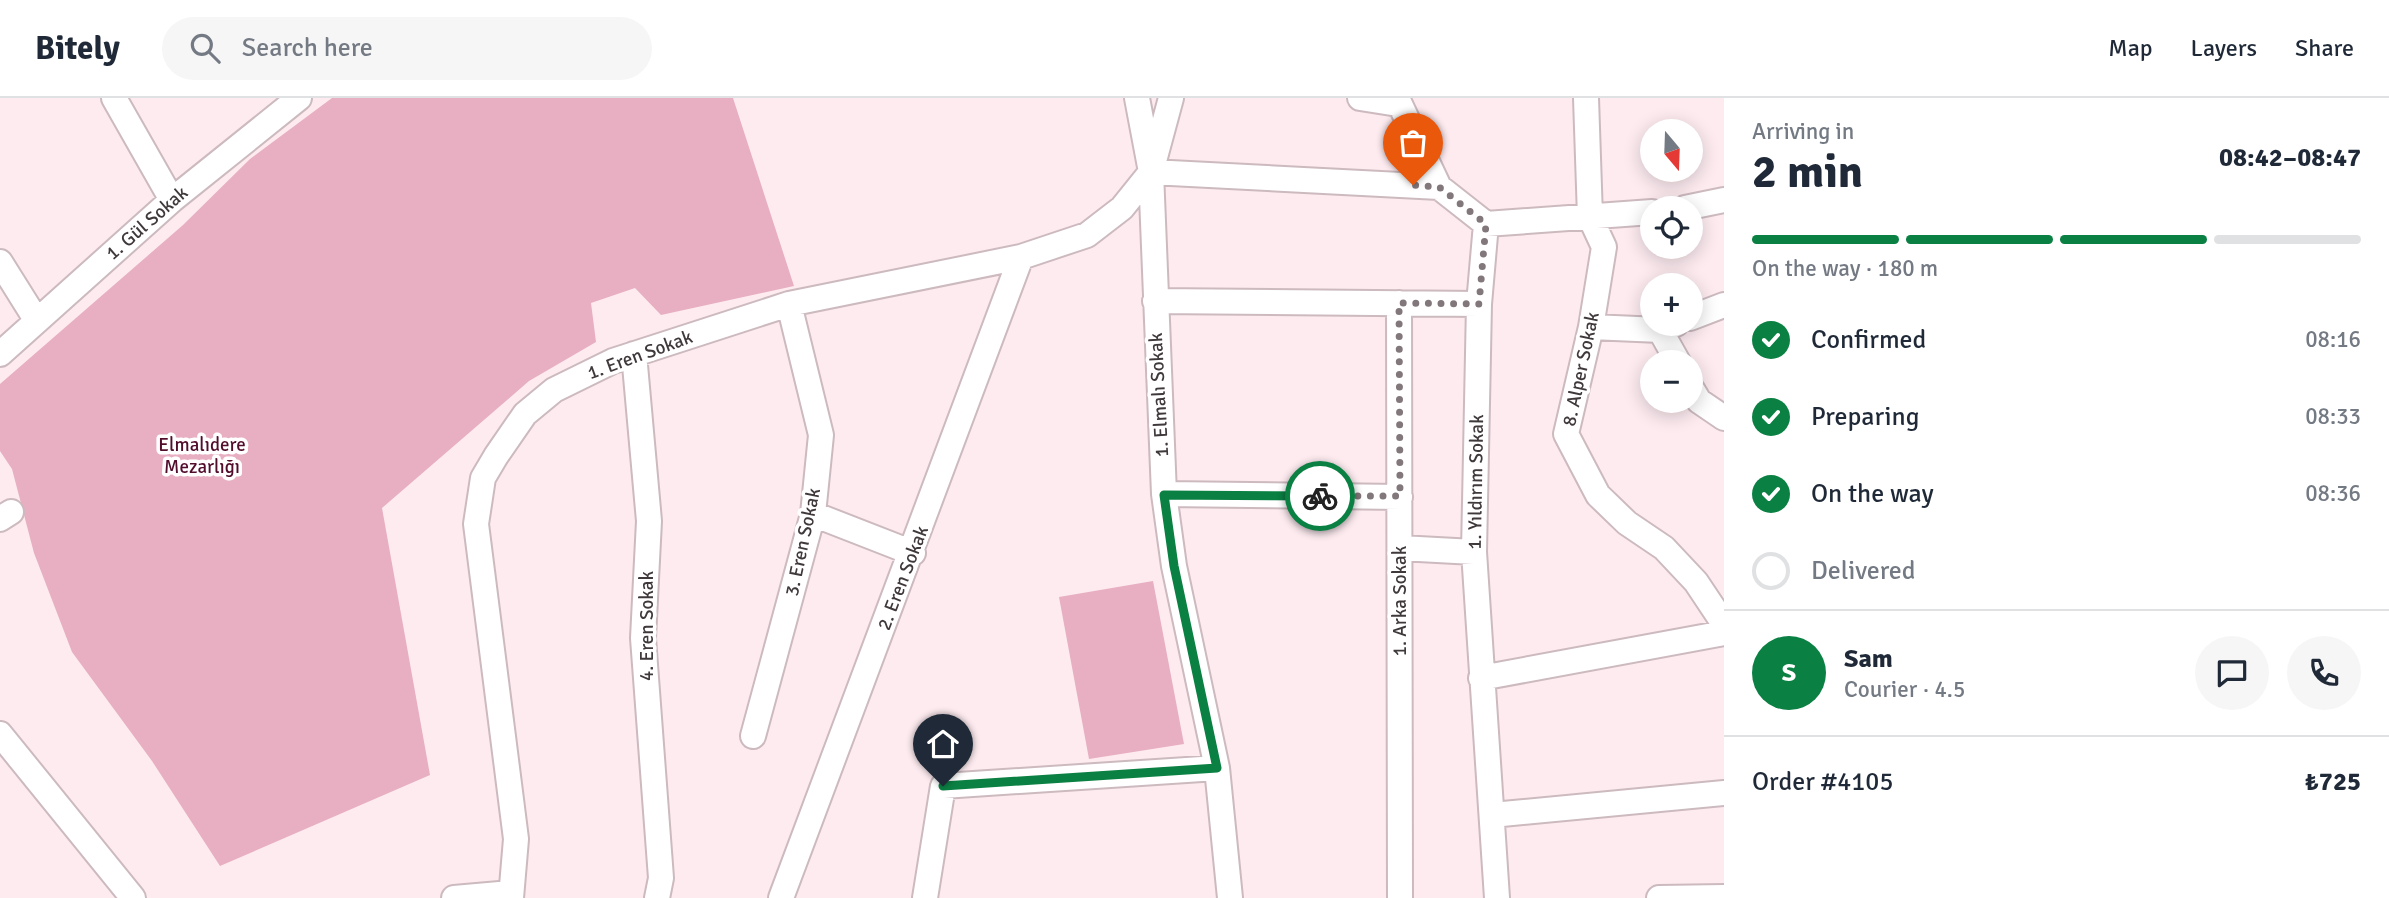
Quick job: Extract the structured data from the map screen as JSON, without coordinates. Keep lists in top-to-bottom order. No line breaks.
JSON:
{"streets":{"street":["1. Gül Sokak","1. Eren Sokak","8. Alper Sokak","1. Elmalı Sokak","1. Yıldırım Sokak","3. Eren Sokak","2. Eren Sokak","1. Arka Sokak","4. Eren Sokak"]},"crossings":[["1. Eren Sokak","1. Elmalı Sokak"],["1. Eren Sokak","3. Eren Sokak"],["1. Eren Sokak","2. Eren Sokak"],["1. Eren Sokak","4. Eren Sokak"]],"parks":["Elmalıdere Mezarlığı"],"north":"bottom","page":{"header":"Bitely","search":"Search here","nav":["Map","Layers","Share"],"heading":["2 min","Arriving in","08:42–08:47"],"panel":["Sam","Courier · 4.5","Order #4105","₺725"],"map_buttons":["+","−"],"bar":"On the way · 180 m","list":[["Confirmed","08:16"],["Preparing","08:33"],["On the way","08:36"],"Delivered"],"round":"S"}}
